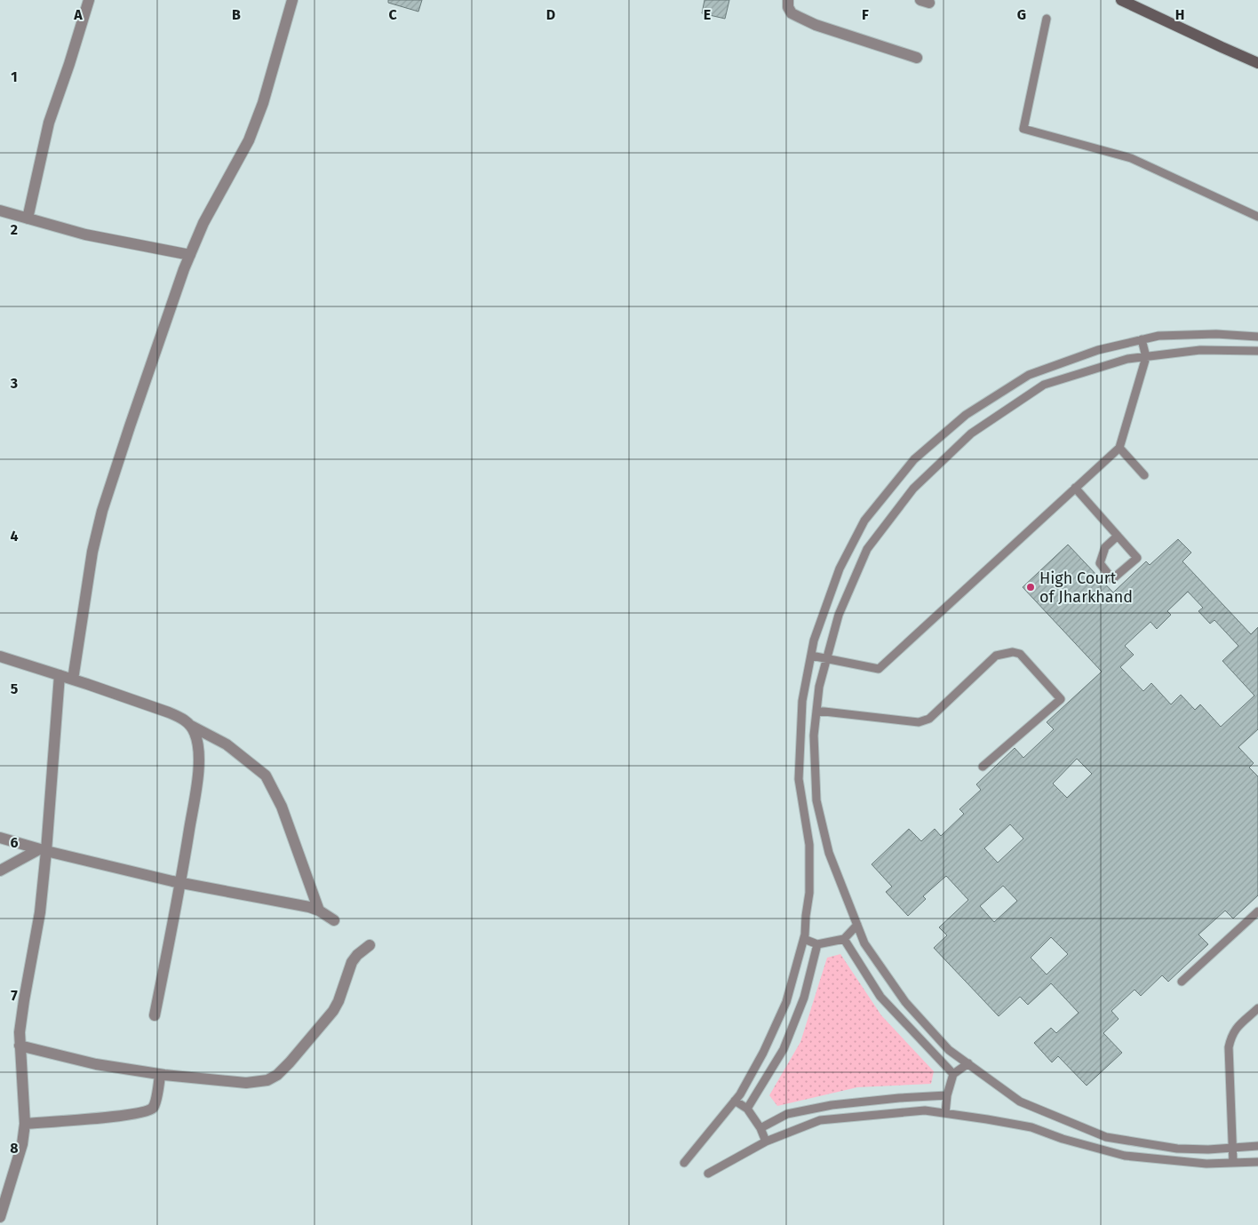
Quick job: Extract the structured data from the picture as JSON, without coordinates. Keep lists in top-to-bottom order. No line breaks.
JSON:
{"places":["High Court of Jharkhand"],"grid":{"columns":["A","B","C","D","E","F","G","H"],"rows":["1","2","3","4","5","6","7","8"]}}
